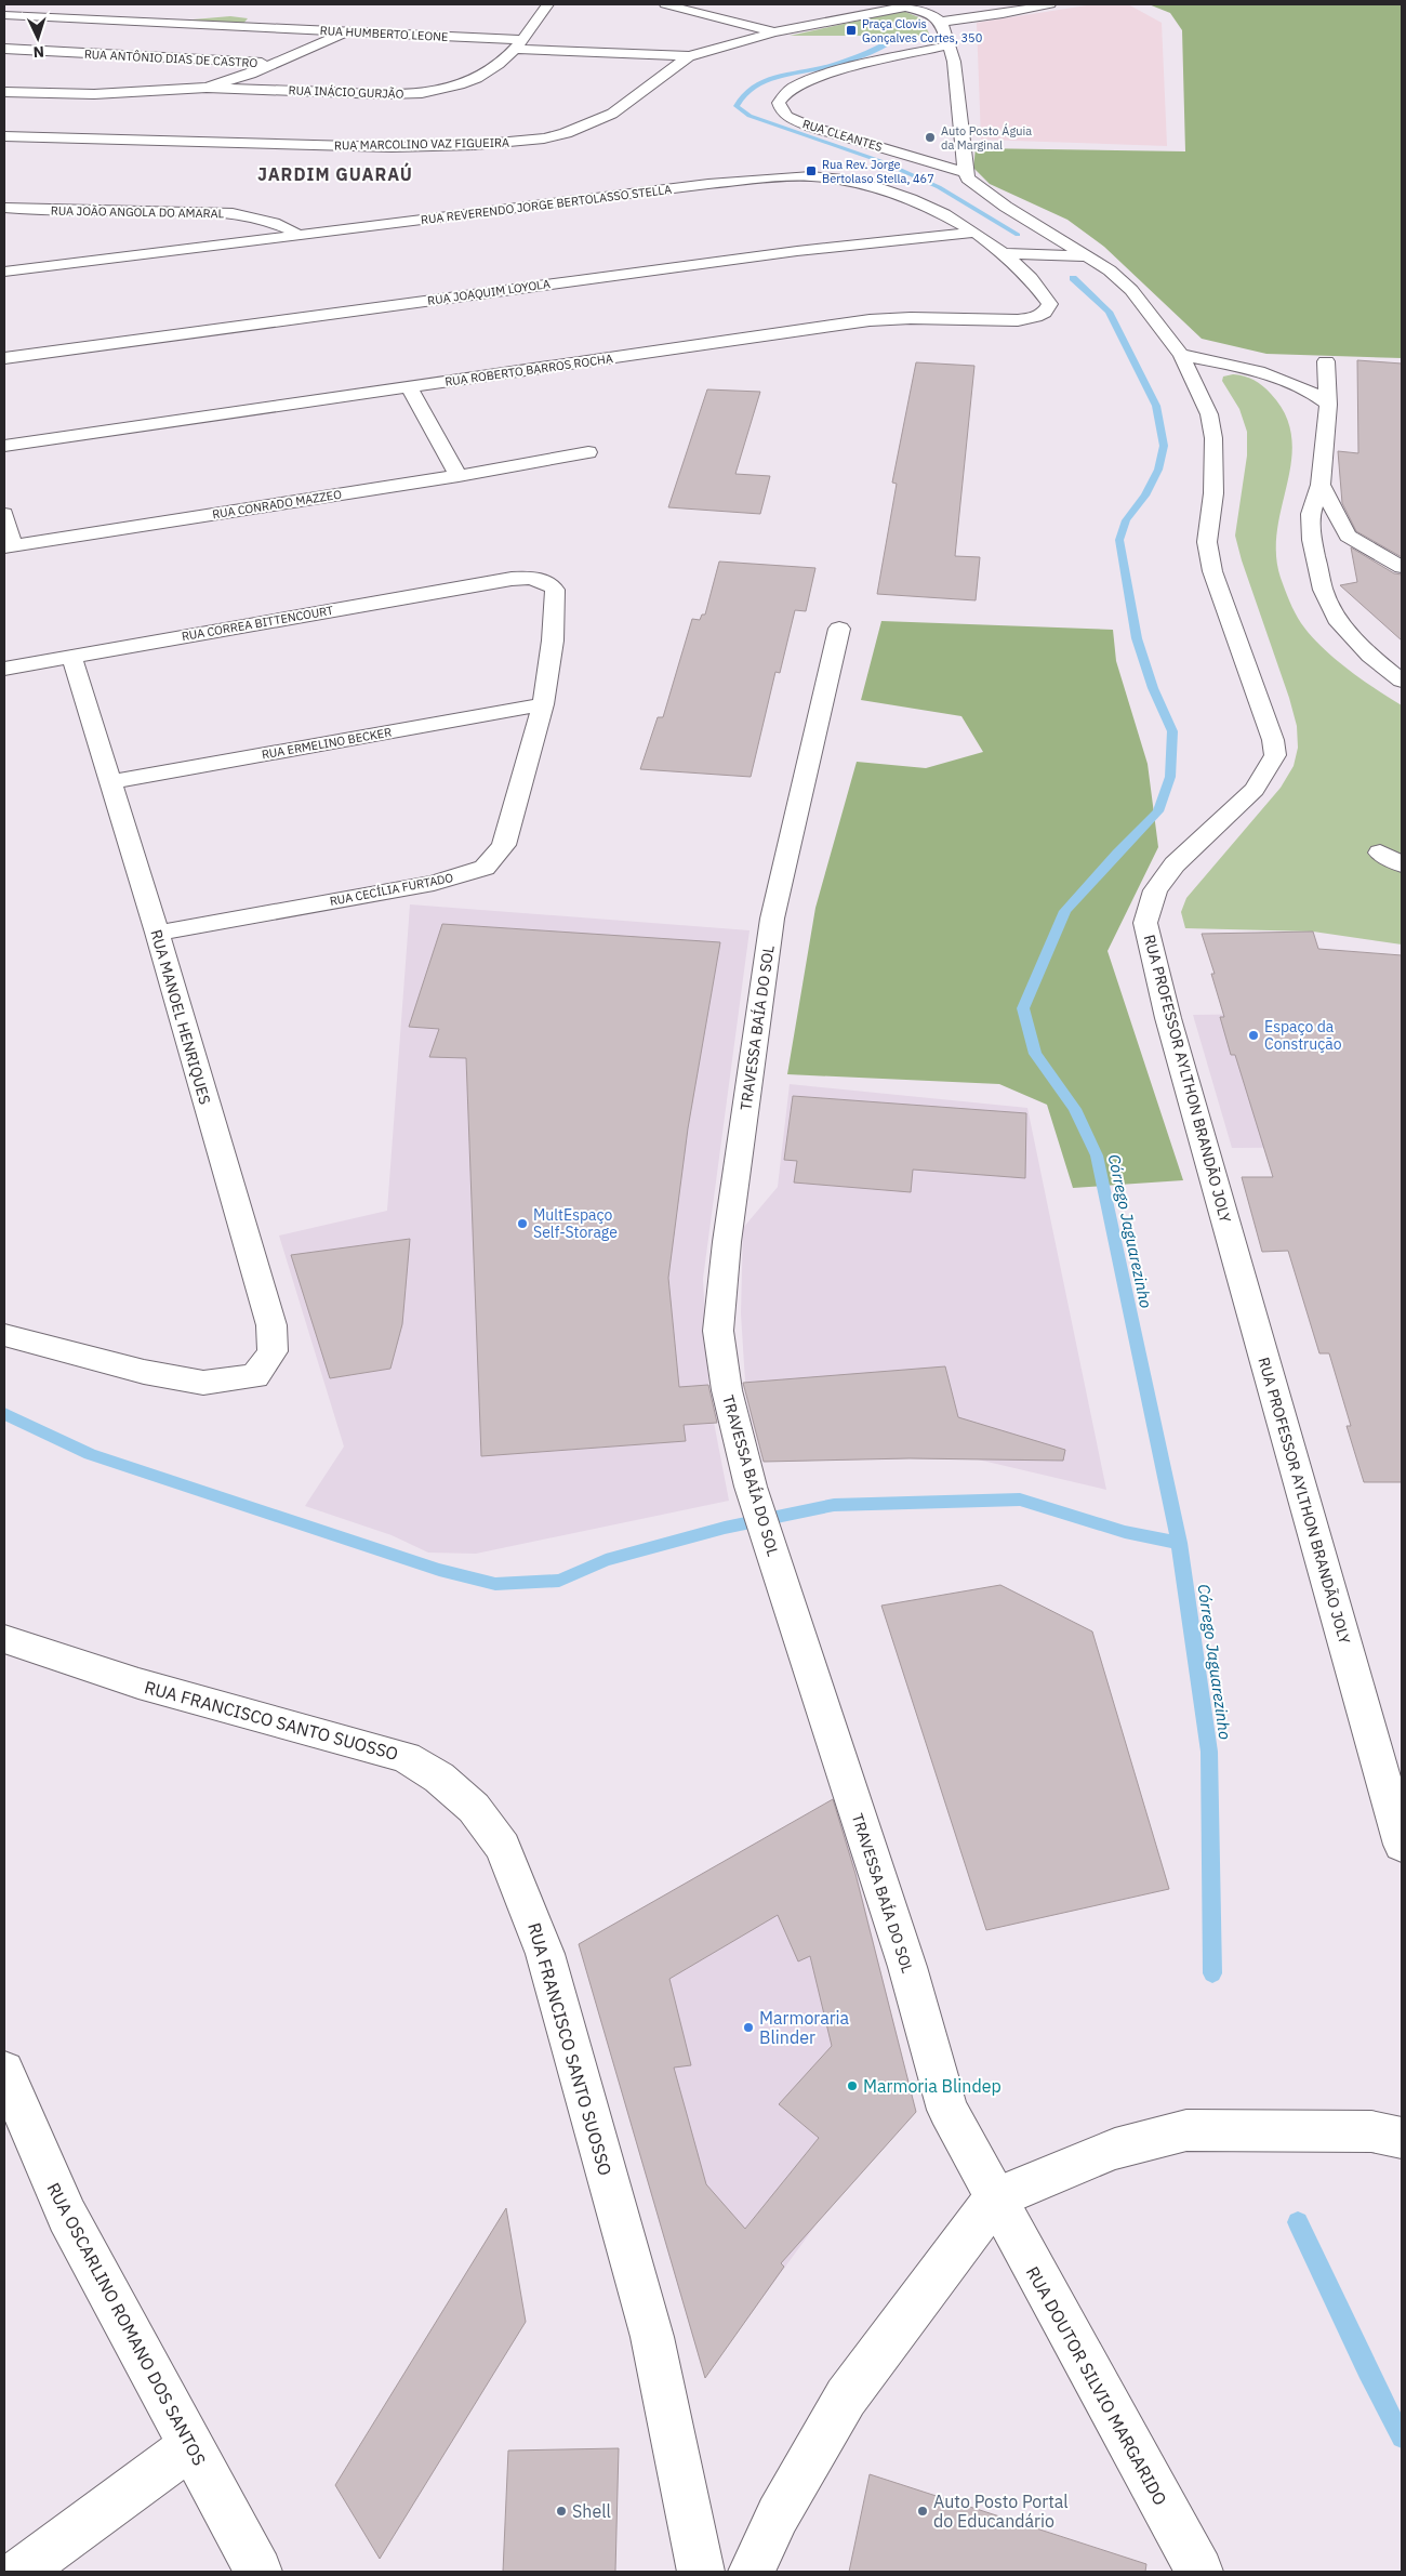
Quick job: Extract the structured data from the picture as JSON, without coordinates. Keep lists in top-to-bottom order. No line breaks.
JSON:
{"streets":{"street":["RUA HUMBERTO LEONE","RUA ANTÔNIO DIAS DE CASTRO","RUA INÁCIO GURJÃO","RUA CLEANTES","RUA MARCOLINO VAZ FIGUEIRA","RUA REVERENDO JORGE BERTOLASSO STELLA","RUA JOÃO ANGOLA DO AMARAL","RUA JOAQUIM LOYOLA","RUA ROBERTO BARROS ROCHA","RUA CONRADO MAZZEO","RUA CORREA BITTENCOURT","RUA ERMELINO BECKER","RUA CECÍLIA FURTADO","RUA MANOEL HENRIQUES","TRAVESSA BAÍA DO SOL","RUA PROFESSOR AYLTHON BRANDÃO JOLY","RUA FRANCISCO SANTO SUOSSO","RUA OSCARLINO ROMANO DOS SANTOS","RUA DOUTOR SILVIO MARGARIDO"]},"crossings":[["RUA HUMBERTO LEONE","RUA INÁCIO GURJÃO"],["RUA HUMBERTO LEONE","RUA MARCOLINO VAZ FIGUEIRA"],["RUA CLEANTES","RUA PROFESSOR AYLTHON BRANDÃO JOLY"],["RUA REVERENDO JORGE BERTOLASSO STELLA","RUA JOÃO ANGOLA DO AMARAL"],["RUA REVERENDO JORGE BERTOLASSO STELLA","RUA JOAQUIM LOYOLA"],["RUA REVERENDO JORGE BERTOLASSO STELLA","RUA ROBERTO BARROS ROCHA"],["RUA CORREA BITTENCOURT","RUA CECÍLIA FURTADO"],["RUA CORREA BITTENCOURT","RUA MANOEL HENRIQUES"],["RUA ERMELINO BECKER","RUA CECÍLIA FURTADO"],["RUA ERMELINO BECKER","RUA MANOEL HENRIQUES"],["RUA CECÍLIA FURTADO","RUA MANOEL HENRIQUES"],["TRAVESSA BAÍA DO SOL","RUA DOUTOR SILVIO MARGARIDO"]],"districts":["JARDIM GUARAÚ"],"water":["Córrego Jaguarezinho"],"places":{"transit":["Praça Clovis Gonçalves Cortes, 350","Rua Rev. Jorge Bertolaso Stella, 467"],"other":["Auto Posto Águia da Marginal","Espaço da Construção","MultEspaço Self-Storage","Marmoraria Blinder","Marmoria Blindep","Shell","Auto Posto Portal do Educandário"]},"north":"bottom"}
